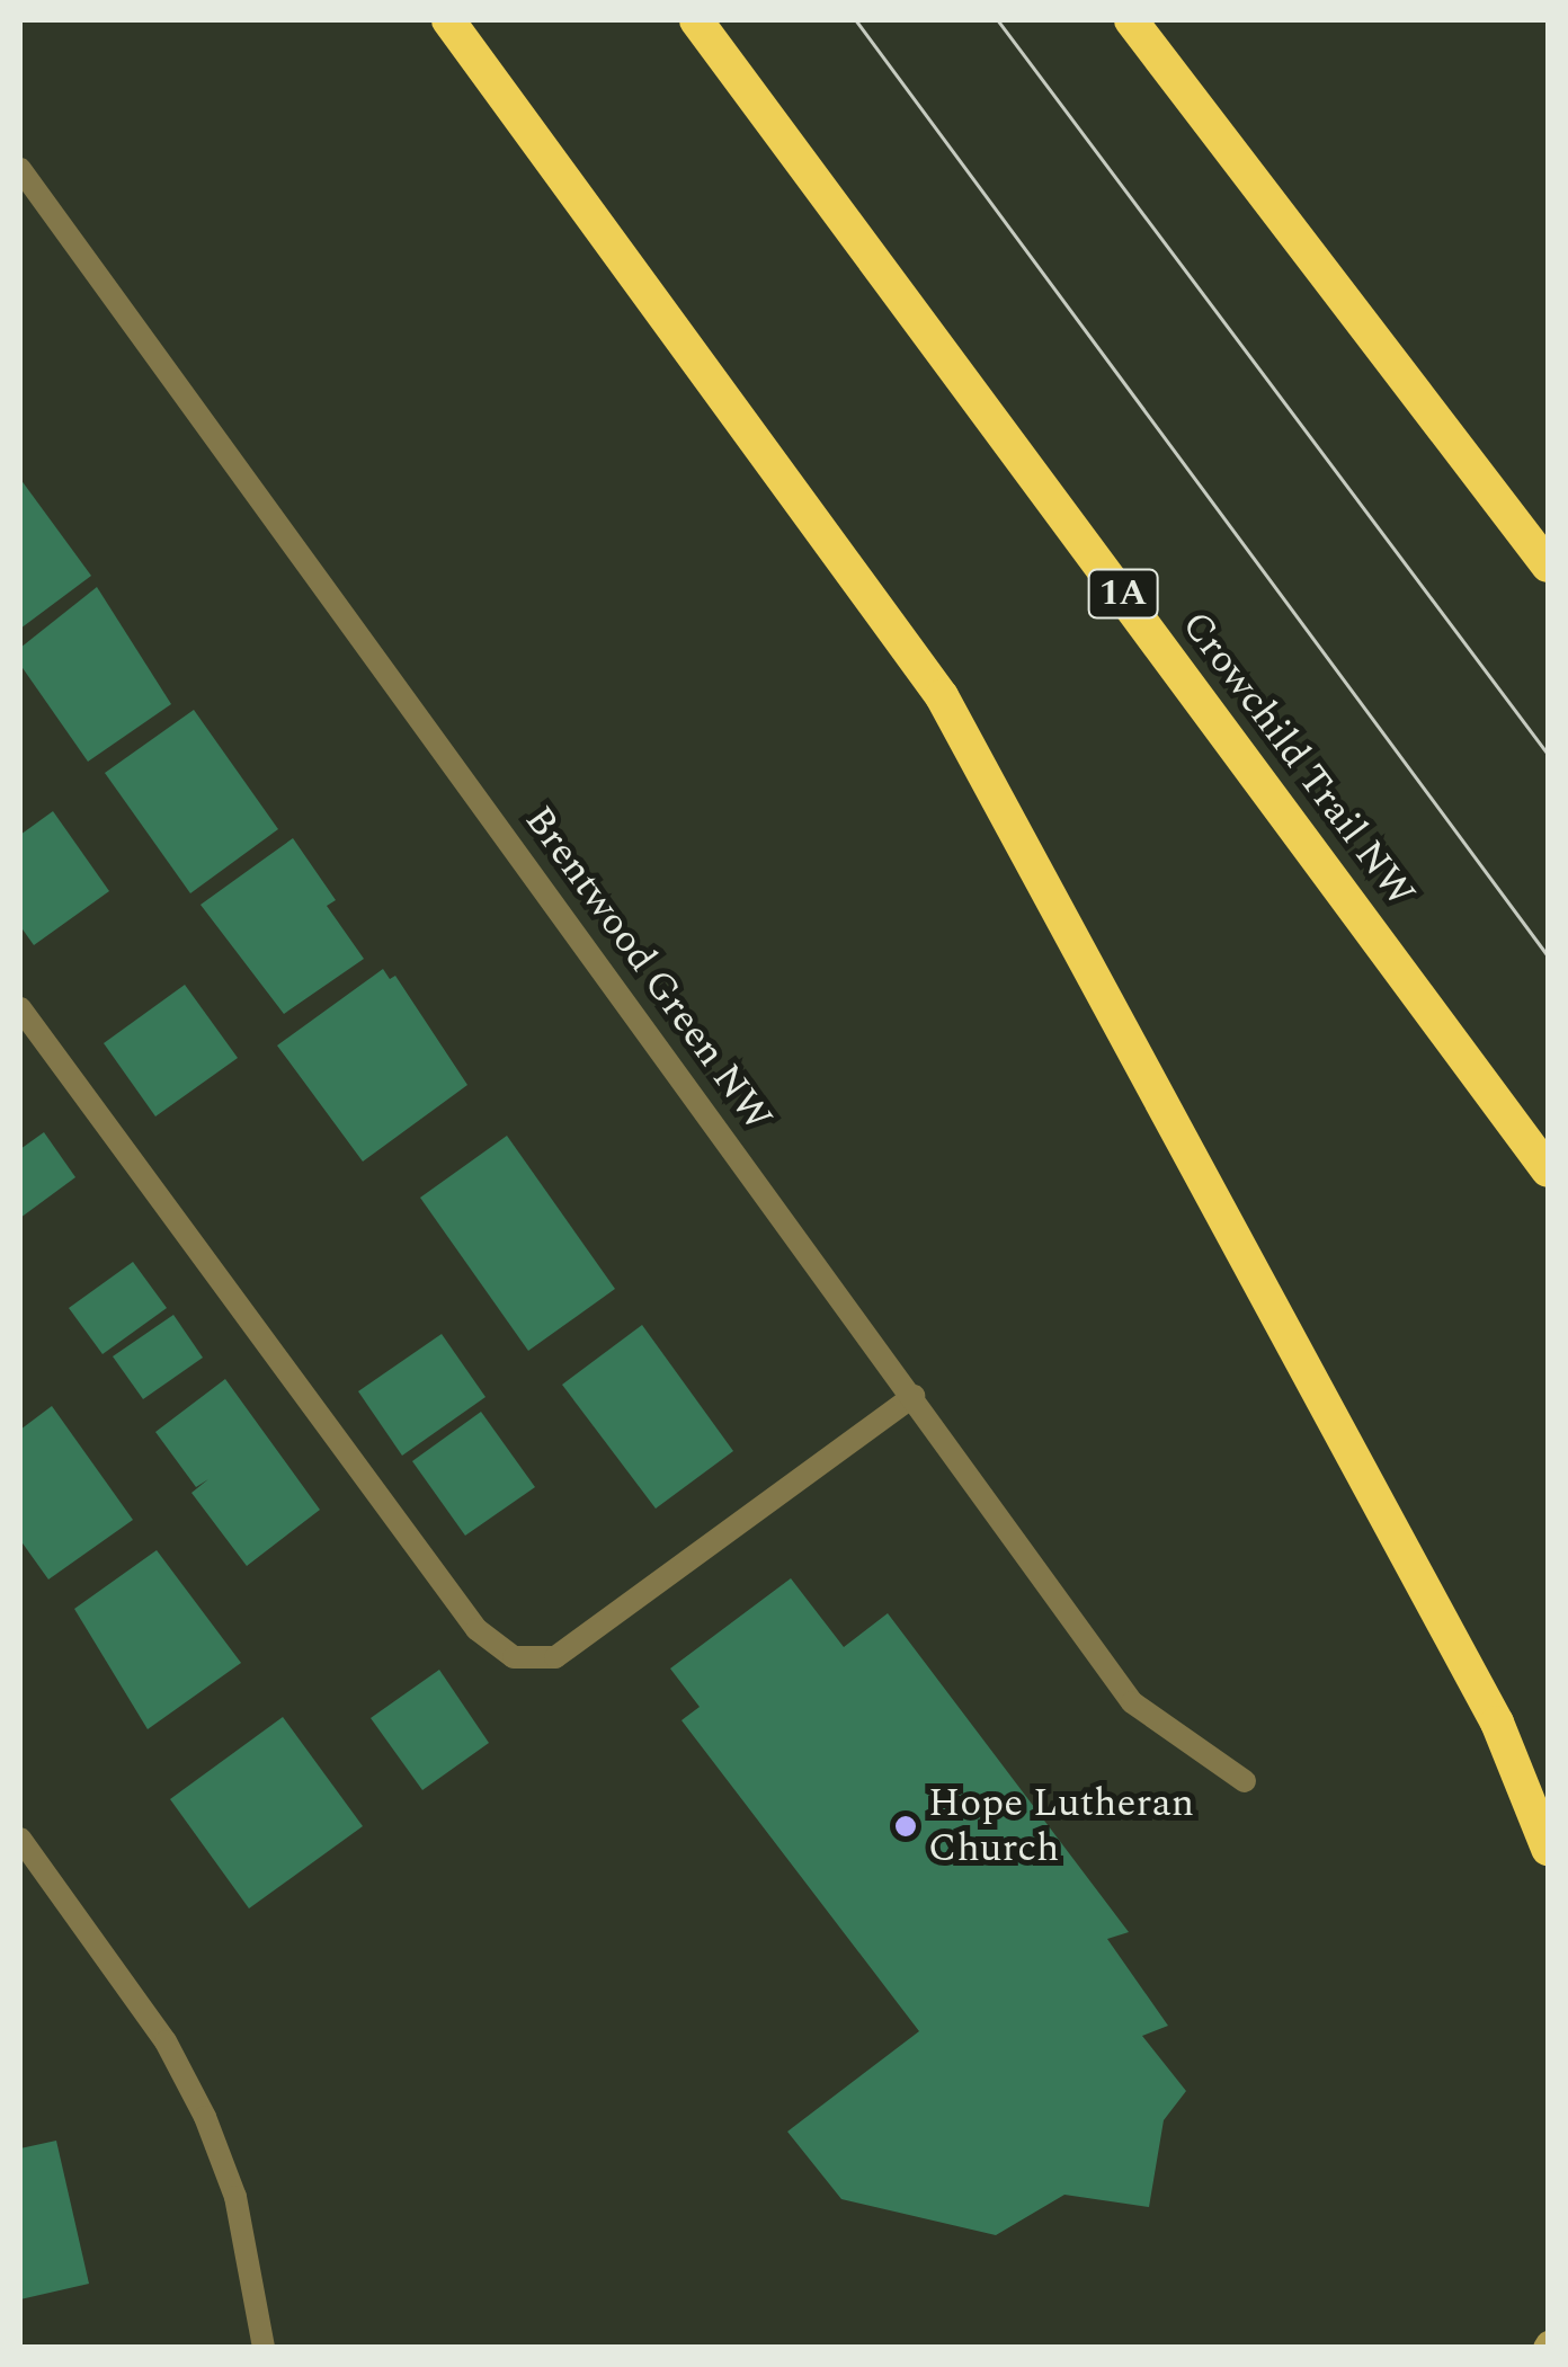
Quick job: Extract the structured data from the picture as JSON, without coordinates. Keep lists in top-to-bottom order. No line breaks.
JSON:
{"streets":{"highway":["1A","Crowchild Trail NW"],"street":["Brentwood Green NW"]},"places":["Hope Lutheran Church"]}
